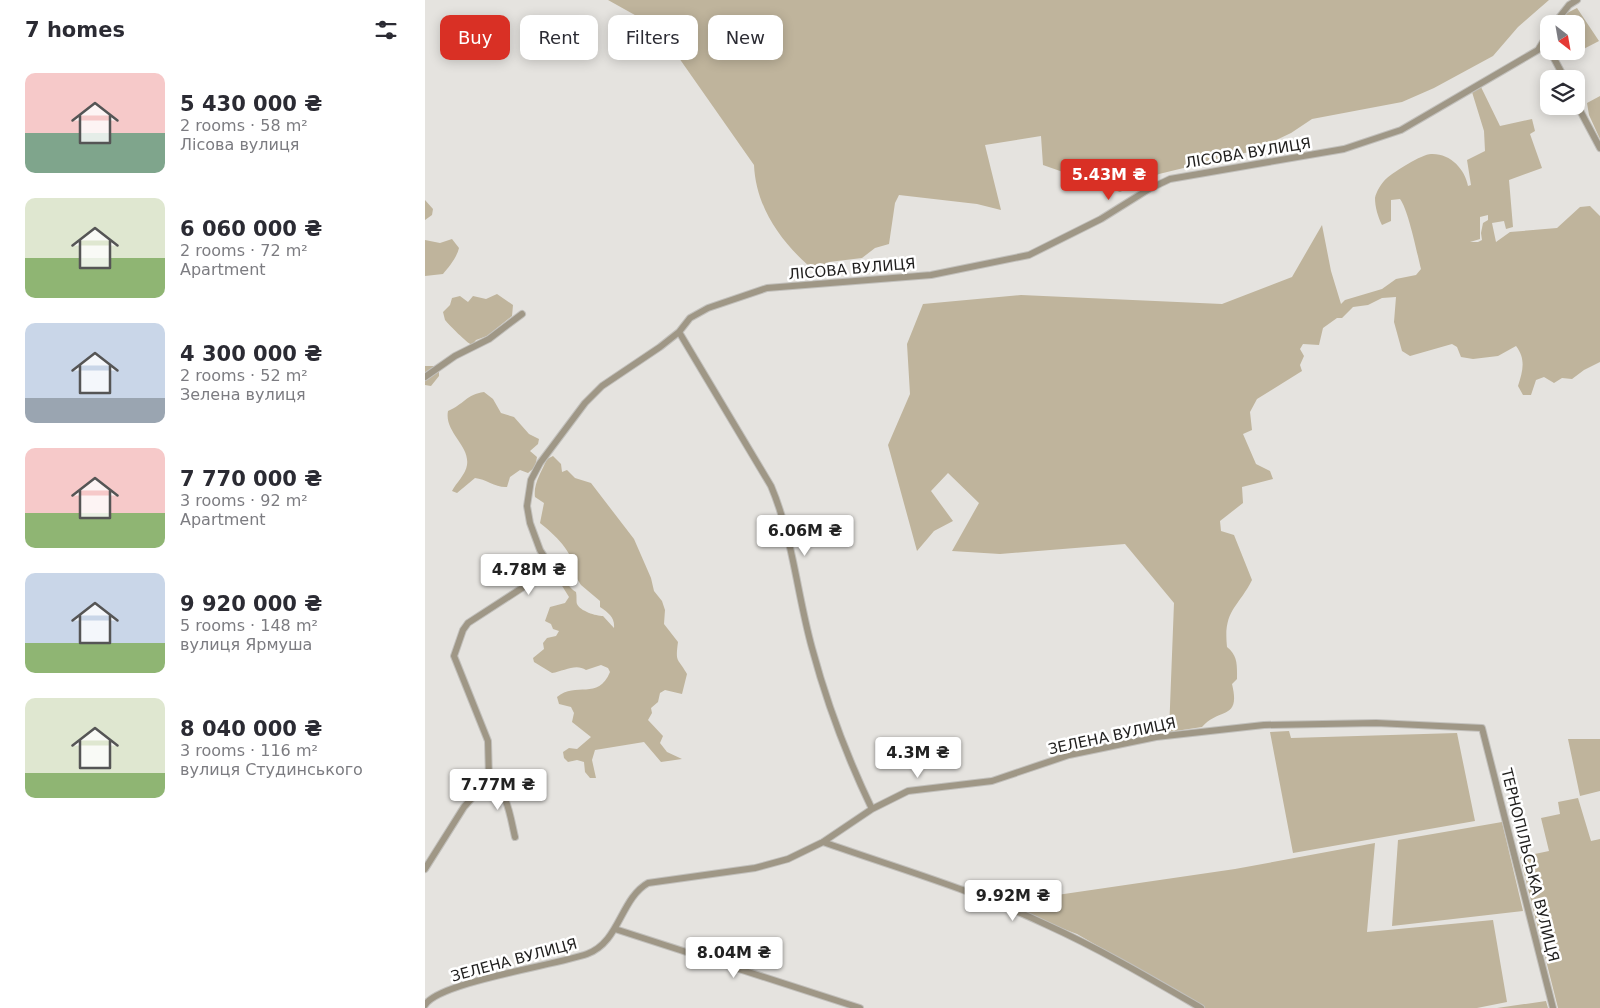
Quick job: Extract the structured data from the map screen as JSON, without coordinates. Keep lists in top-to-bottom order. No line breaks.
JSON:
{"streets":{"street":["ЛІСОВА ВУЛИЦЯ","ЗЕЛЕНА ВУЛИЦЯ","ТЕРНОПІЛЬСЬКА ВУЛИЦЯ"]},"crossings":[["ЗЕЛЕНА ВУЛИЦЯ","ТЕРНОПІЛЬСЬКА ВУЛИЦЯ"]],"north":"bottom right","page":{"heading":"7 homes","chip":["Buy","Rent","Filters","New"],"list":[{"name":"5 430 000 ₴","note":"2 rooms · 58 m² · Лісова вулиця"},{"name":"6 060 000 ₴","note":"2 rooms · 72 m² · Apartment"},{"name":"4 300 000 ₴","note":"2 rooms · 52 m² · Зелена вулиця"},{"name":"7 770 000 ₴","note":"3 rooms · 92 m² · Apartment"},{"name":"9 920 000 ₴","note":"5 rooms · 148 m² · вулиця Ярмуша"},{"name":"8 040 000 ₴","note":"3 rooms · 116 m² · вулиця Студинського"}],"price":["5.43M ₴","6.06M ₴","4.78M ₴","4.3M ₴","7.77M ₴","9.92M ₴","8.04M ₴"]}}
